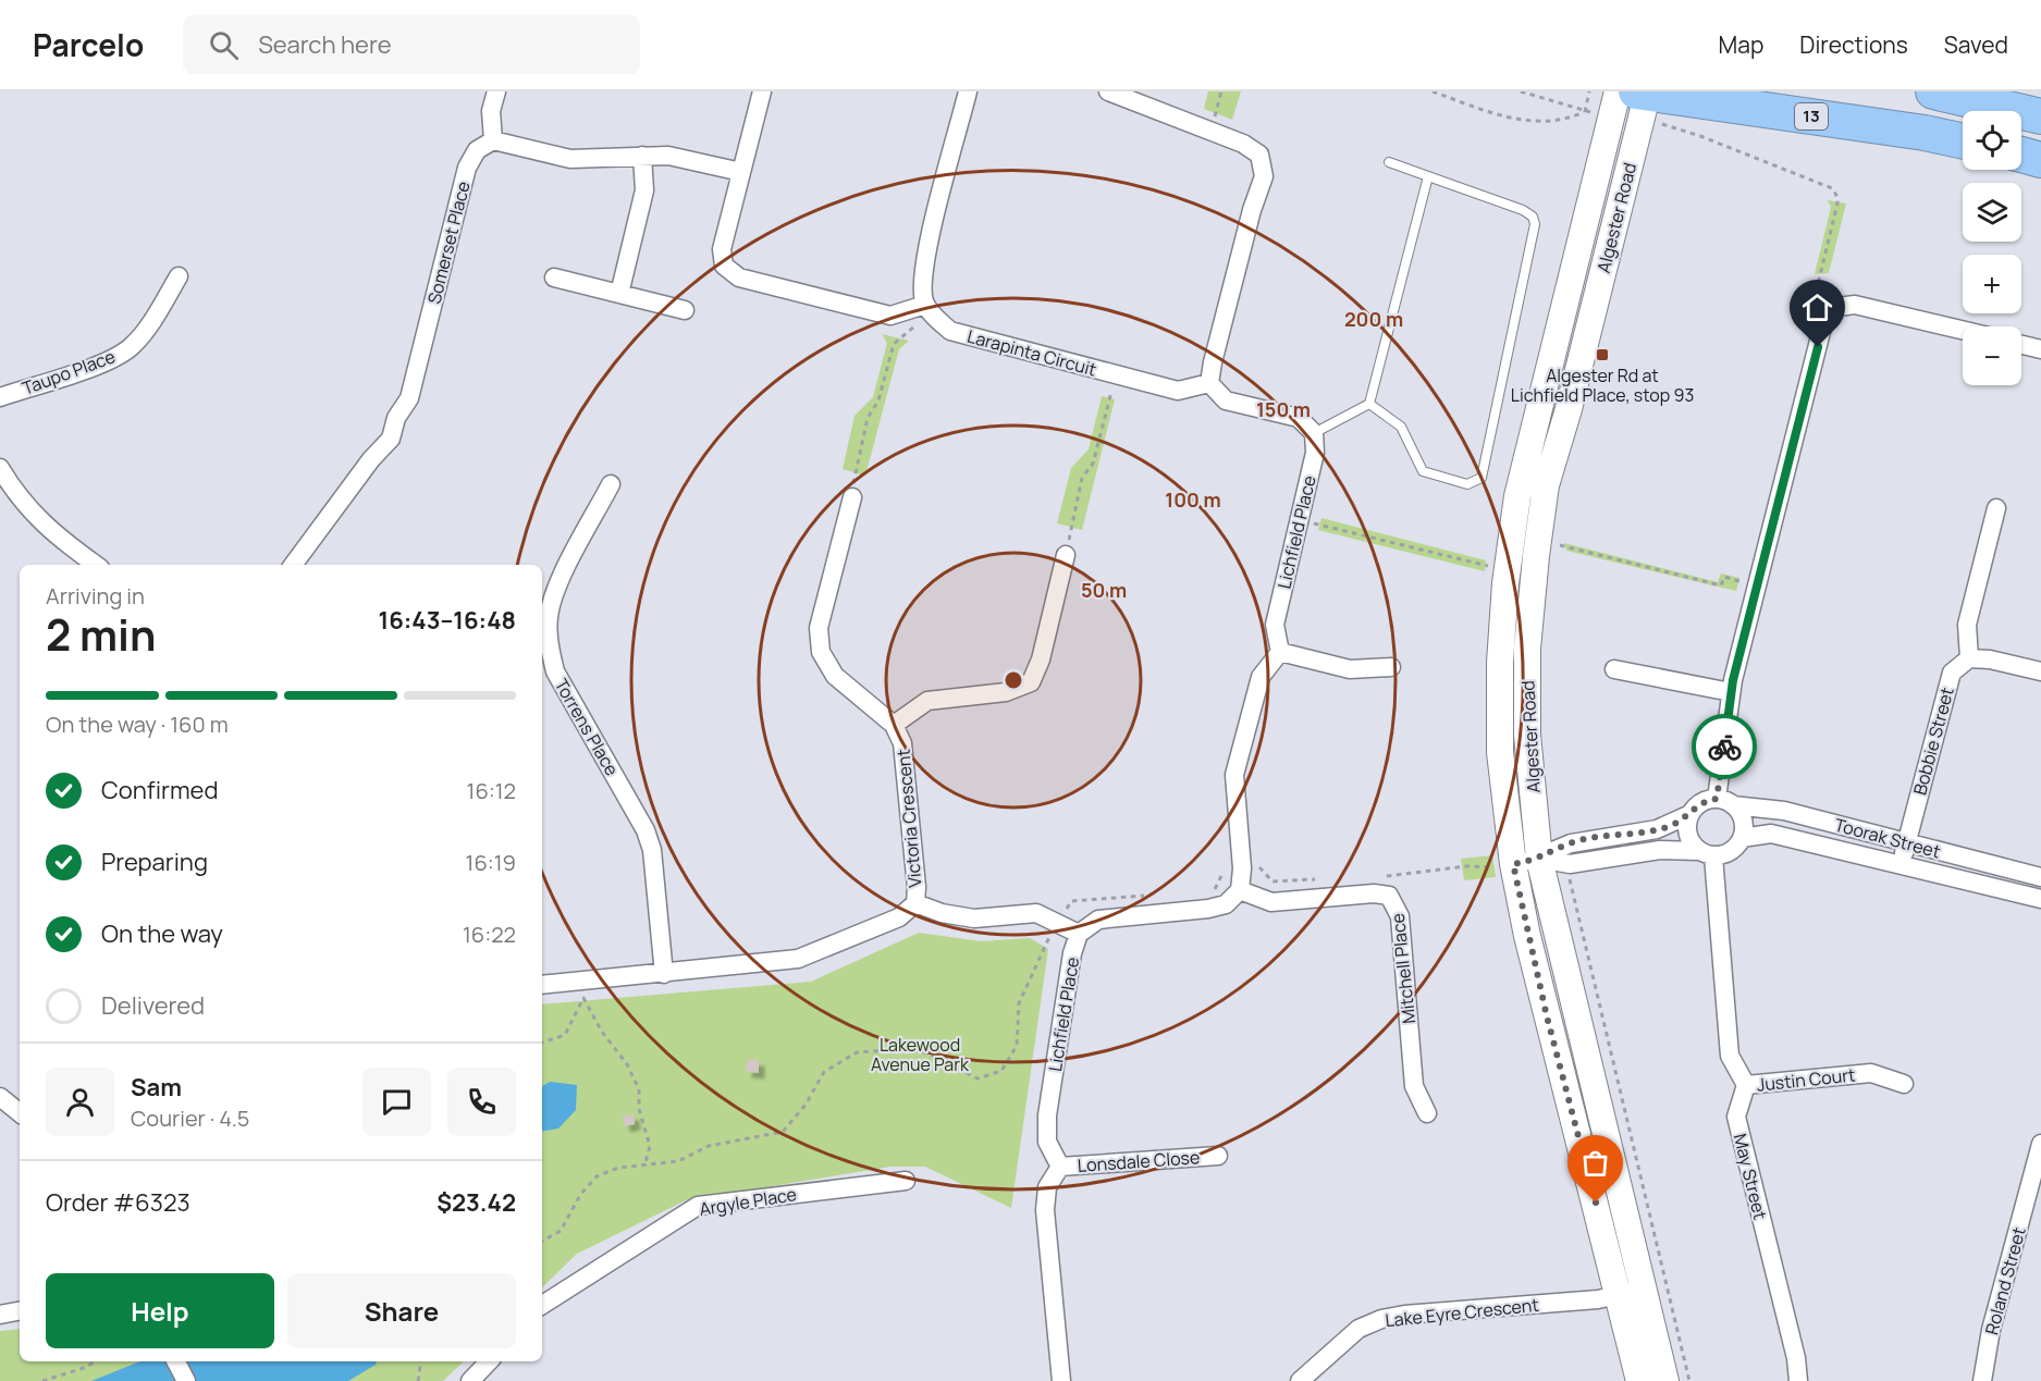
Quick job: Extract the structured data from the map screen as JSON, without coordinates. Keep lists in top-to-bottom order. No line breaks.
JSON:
{"streets":{"highway":["13"],"main road":["Algester Road"],"street":["Somerset Place","Larapinta Circuit","Taupo Place","Lichfield Place","Torrens Place","Bobbie Street","Victoria Crescent","Toorak Street","Mitchell Place","Justin Court","Lonsdale Close","May Street","Argyle Place","Roland Street","Lake Eyre Crescent"]},"crossings":[["13","Algester Road"],["Algester Road","Lake Eyre Crescent"],["Lichfield Place","Mitchell Place"],["Lichfield Place","Lonsdale Close"],["Torrens Place","Victoria Crescent"],["Bobbie Street","Toorak Street"],["Justin Court","May Street"]],"parks":["Lakewood Avenue Park"],"places":{"transit":["Algester Rd at Lichfield Place, stop 93"]},"page":{"header":"Parcelo","search":"Search here","nav":["Map","Directions","Saved"],"map_buttons":["+","−"],"heading":["2 min","Arriving in","16:43–16:48"],"panel":["Sam","Courier · 4.5","Order #6323","$23.42"],"bar":"On the way · 160 m","list":[["Confirmed","16:12"],["Preparing","16:19"],["On the way","16:22"],"Delivered"],"buttons":["Help","Share"]},"rings":["200 m","150 m","100 m","50 m"]}
